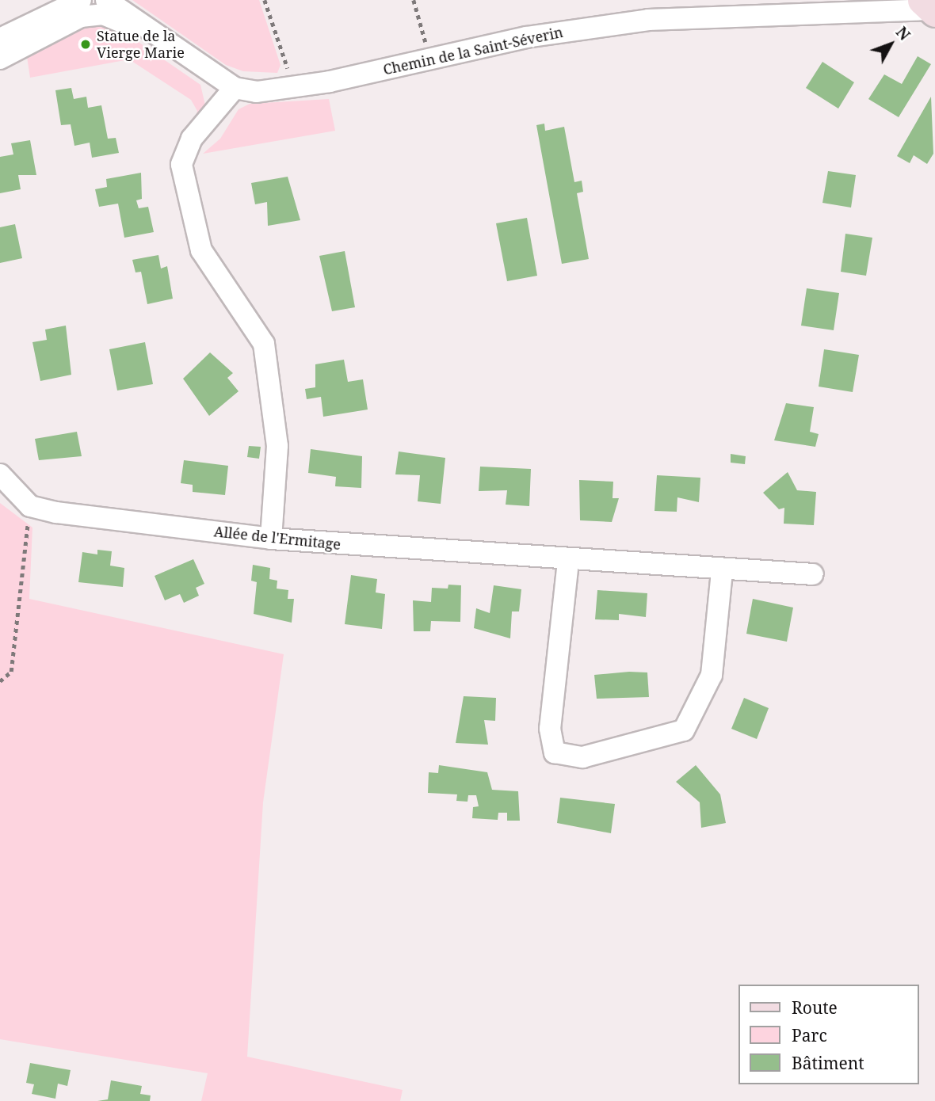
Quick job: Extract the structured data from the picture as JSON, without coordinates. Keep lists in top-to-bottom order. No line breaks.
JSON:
{"streets":{"street":["Chemin de la Saint-Séverin","Allée de l'Ermitage"]},"places":["Statue de la Vierge Marie"],"legend":["Route","Parc","Bâtiment"],"north":"top right"}
